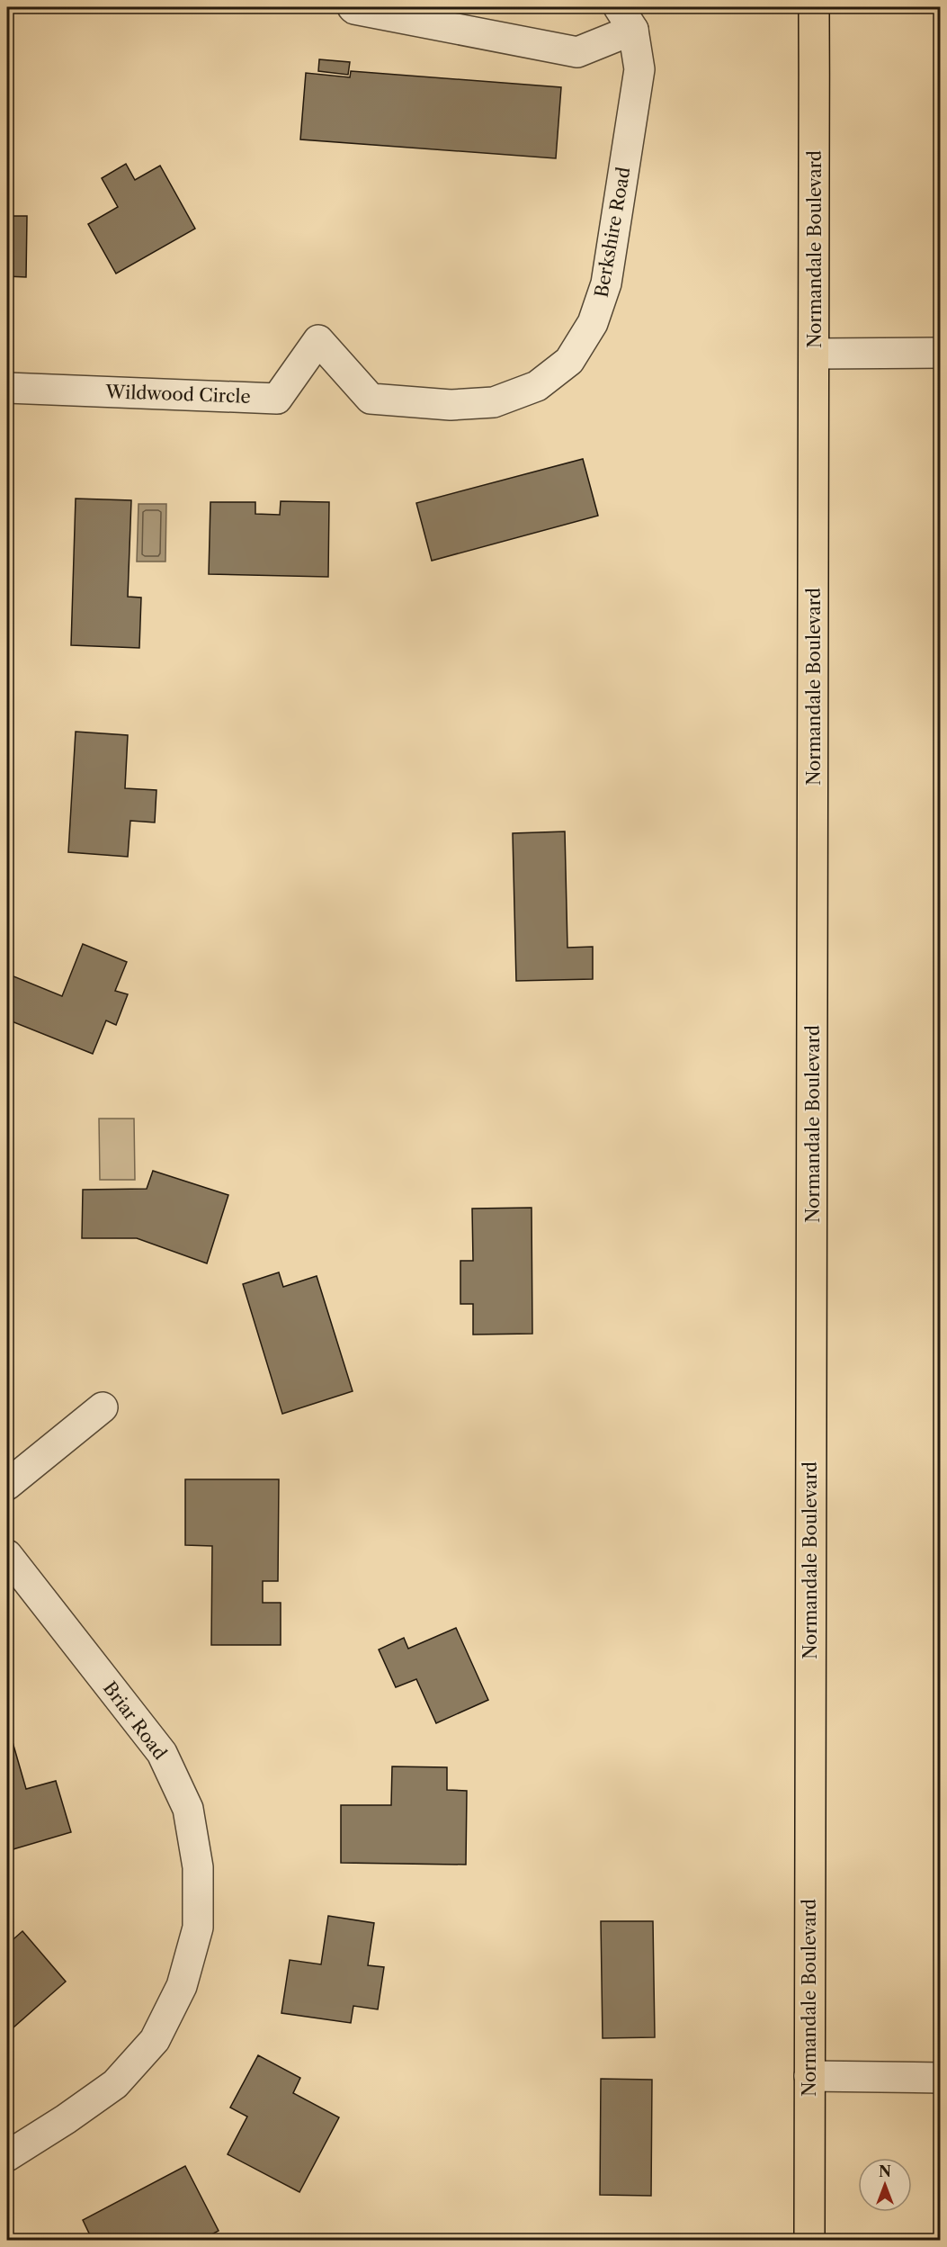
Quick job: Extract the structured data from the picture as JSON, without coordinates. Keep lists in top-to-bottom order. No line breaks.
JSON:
{"streets":{"main road":["Normandale Boulevard"],"street":["Berkshire Road","Wildwood Circle","Briar Road"]},"crossings":[["Berkshire Road","Wildwood Circle"]],"north":"top"}
